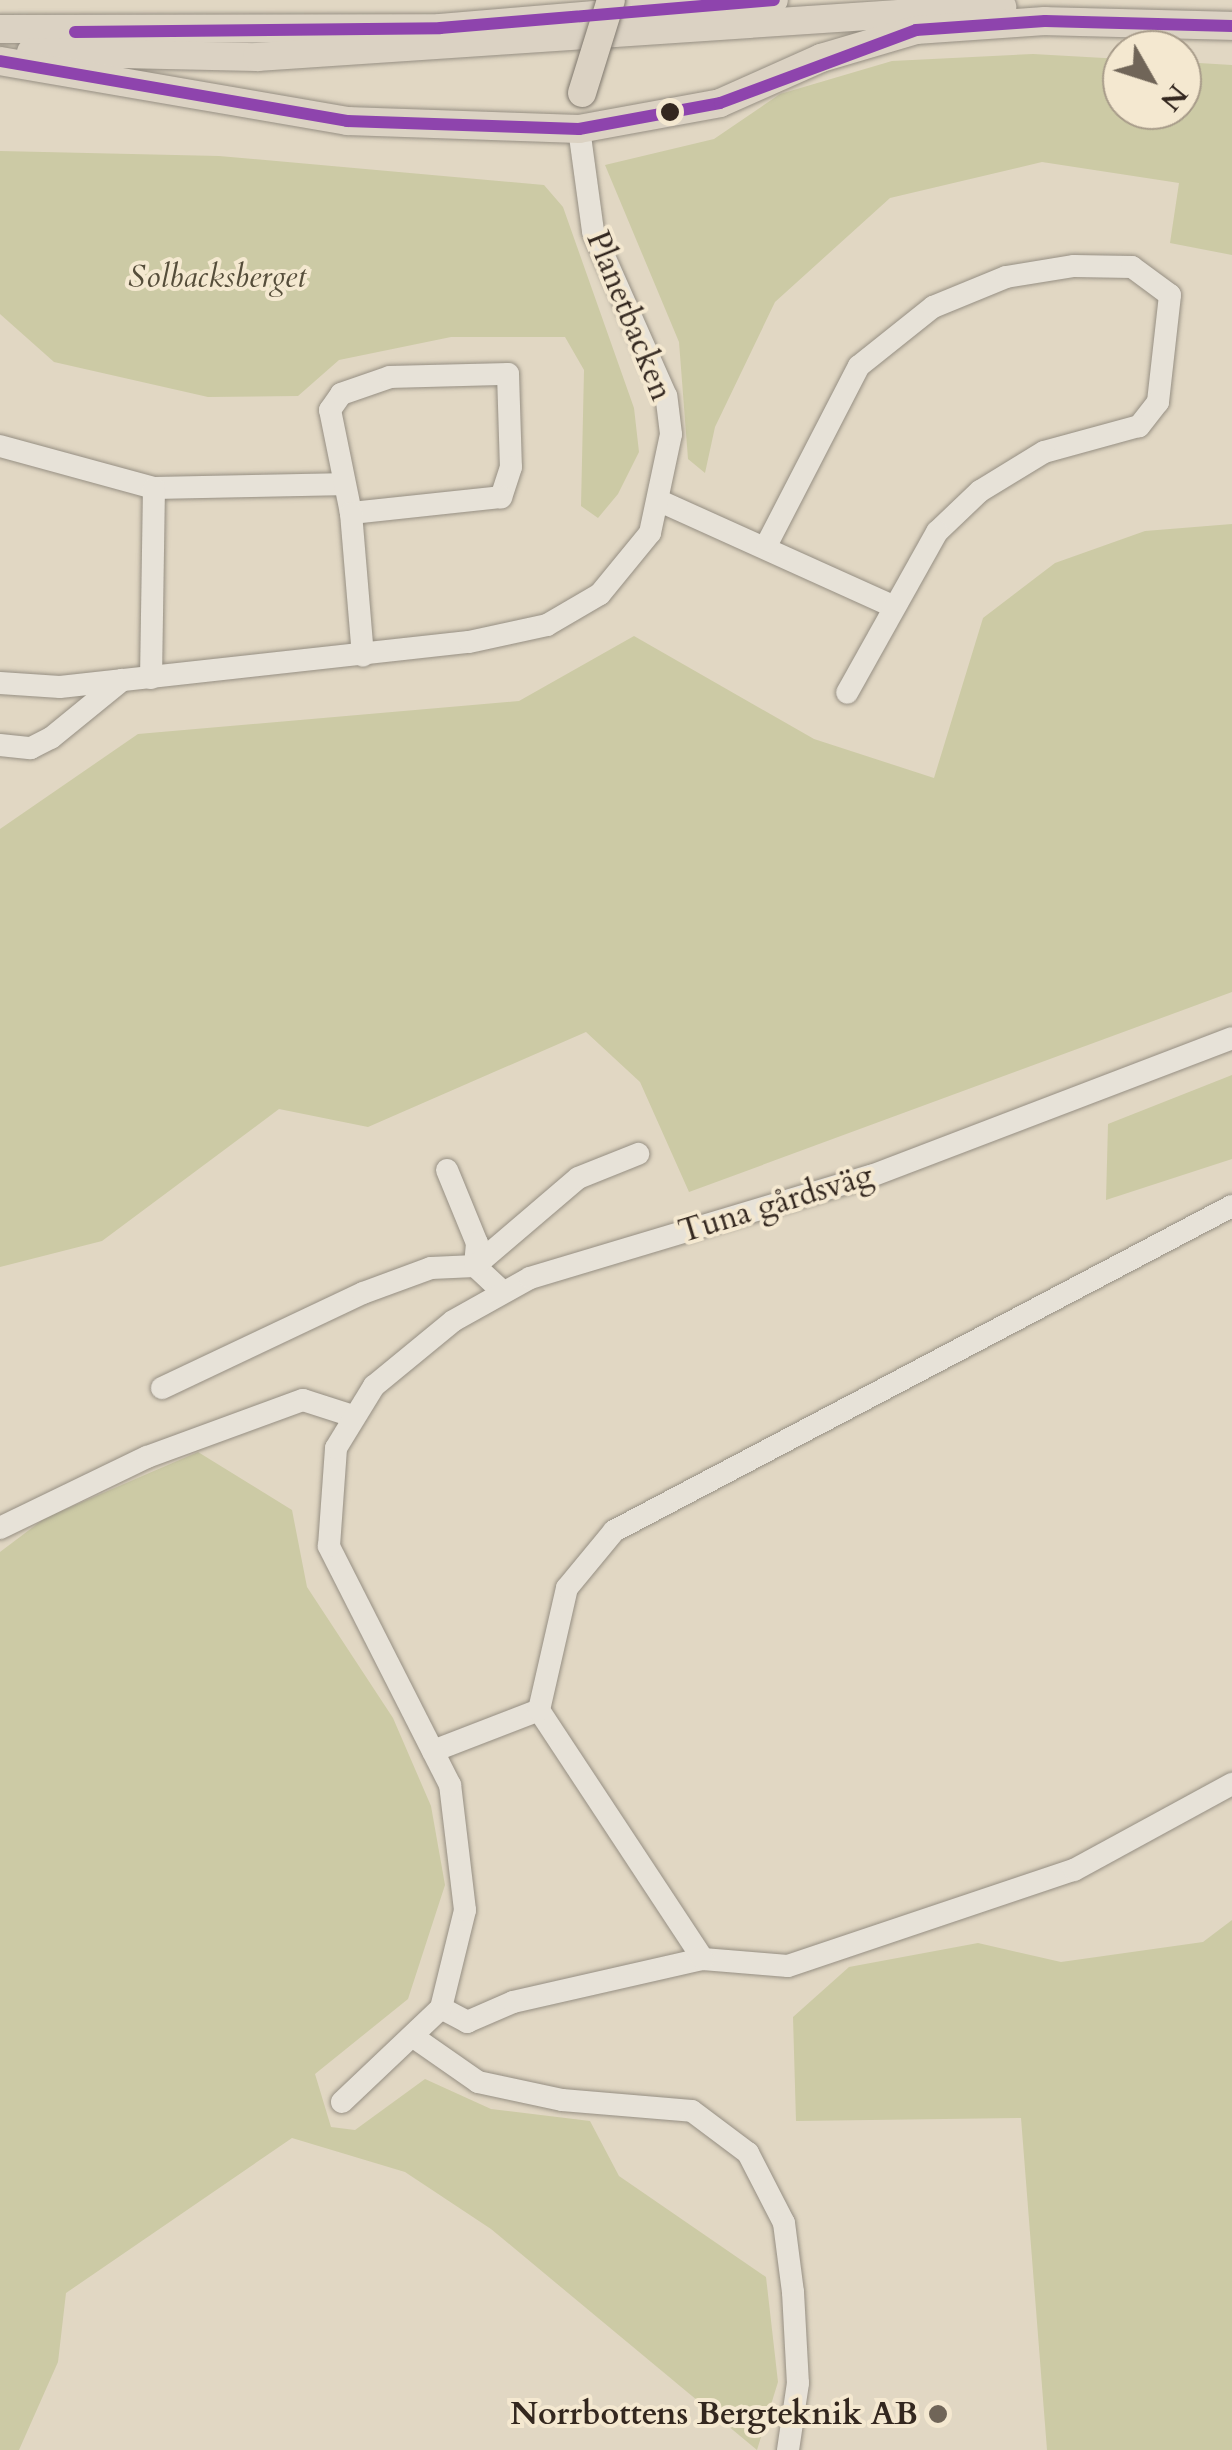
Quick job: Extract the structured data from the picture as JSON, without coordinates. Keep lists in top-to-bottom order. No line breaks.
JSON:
{"streets":{"street":["Planetbacken","Tuna gårdsväg"]},"parks":["Solbacksberget"],"places":["Norrbottens Bergteknik AB"],"north":"bottom right"}
